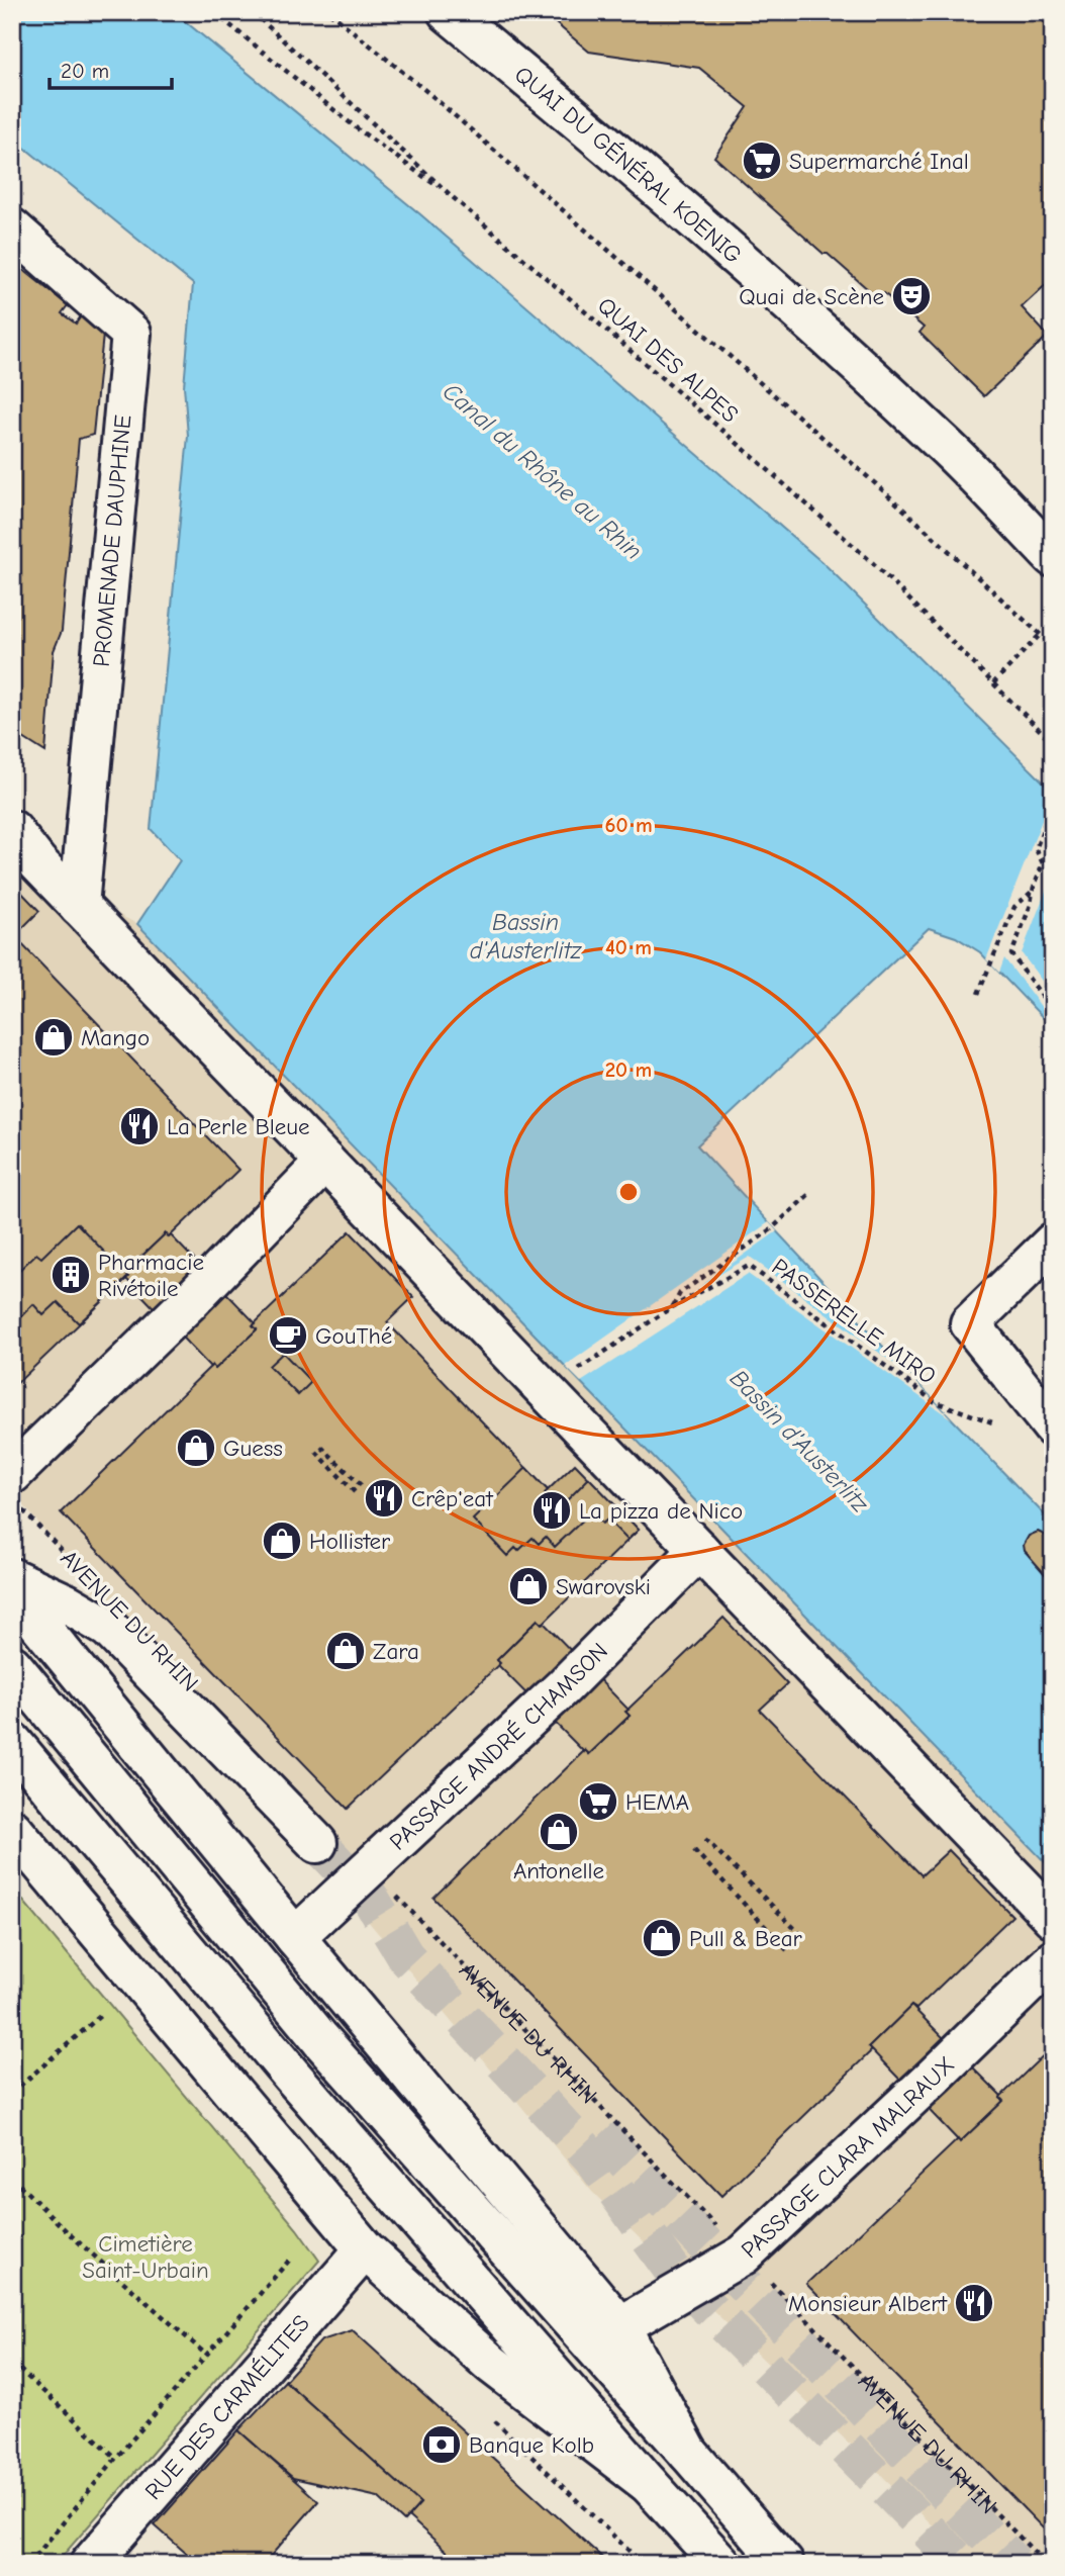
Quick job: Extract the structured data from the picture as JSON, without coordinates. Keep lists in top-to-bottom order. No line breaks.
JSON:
{"streets":{"main road":["QUAI DU GÉNÉRAL KOENIG","PROMENADE DAUPHINE","PASSAGE ANDRÉ CHAMSON","PASSAGE CLARA MALRAUX","RUE DES CARMÉLITES"],"path":["QUAI DES ALPES","PASSERELLE MIRO","AVENUE DU RHIN"]},"crossings":[["AVENUE DU RHIN","PASSAGE ANDRÉ CHAMSON"],["AVENUE DU RHIN","PASSAGE CLARA MALRAUX"]],"water":["Canal du Rhône au Rhin","Bassin d'Austerlitz"],"parks":["Cimetière Saint-Urbain"],"places":{"supermarket":["Supermarché Inal","HEMA"],"theatre":["Quai de Scène"],"shop":["Mango","Guess","Hollister","Swarovski","Zara","Antonelle","Pull & Bear"],"restaurant":["La Perle Bleue","Crêp'eat","La pizza de Nico","Monsieur Albert"],"building":["Pharmacie Rivétoile"],"cafe":["GouThé"],"bank":["Banque Kolb"]},"scale_bar":"20 m","rings":["60 m","40 m","20 m"]}
